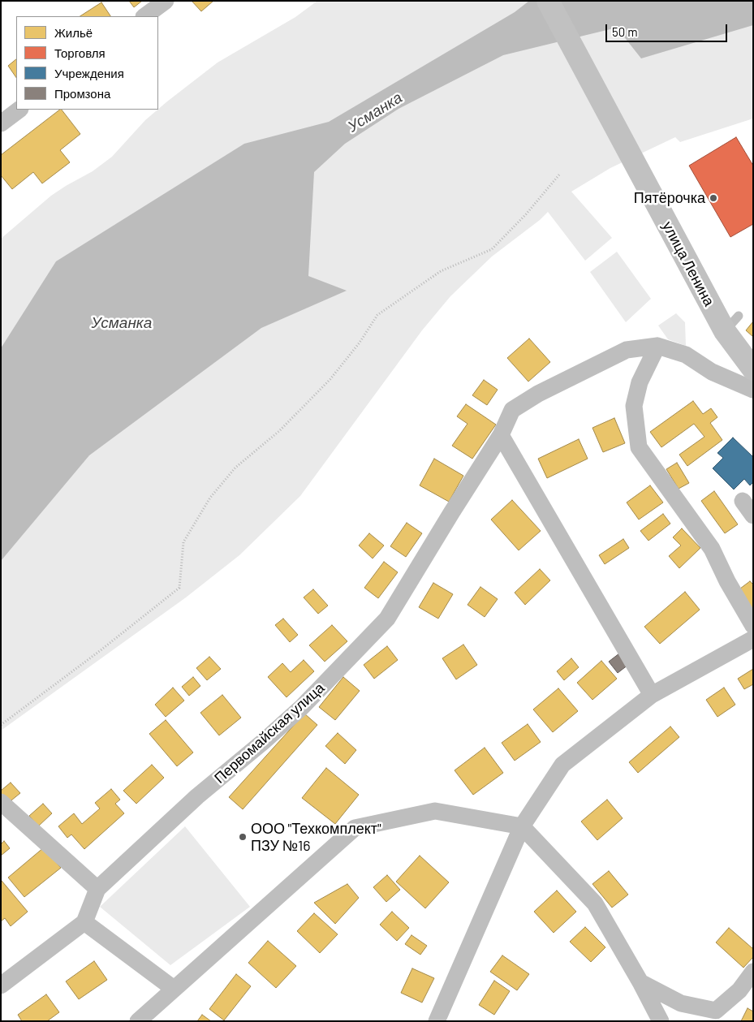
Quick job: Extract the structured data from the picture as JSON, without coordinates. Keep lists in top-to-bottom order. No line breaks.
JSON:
{"streets":{"main road":["улица Ленина"],"street":["Первомайская улица"]},"water":["Усманка"],"places":["Пятёрочка","ООО \"Техкомплект\" ПЗУ №16"],"legend":["Жильё","Торговля","Учреждения","Промзона"],"scale_bar":"50 m"}
